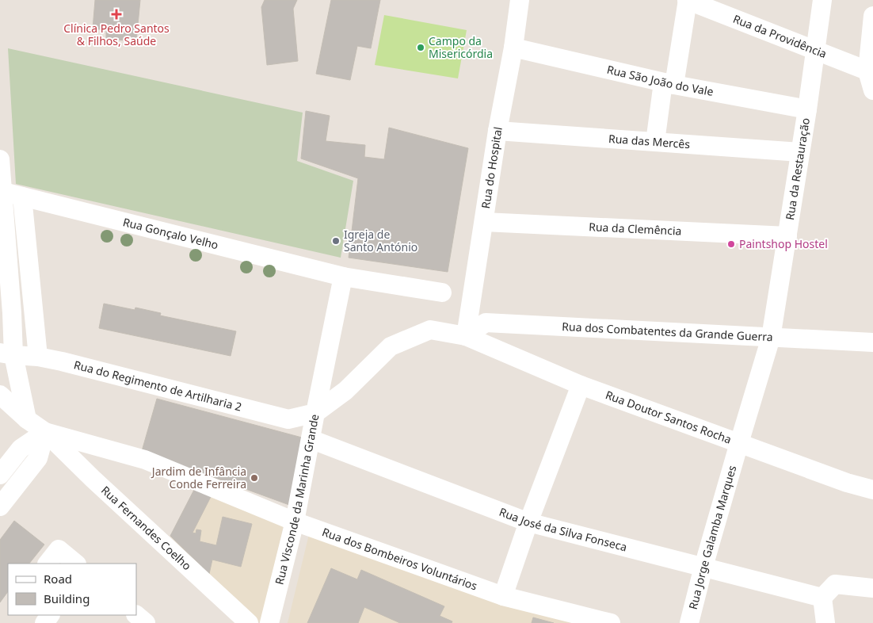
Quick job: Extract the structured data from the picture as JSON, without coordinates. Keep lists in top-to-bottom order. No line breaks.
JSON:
{"streets":{"street":["Rua da Providência","Rua São João do Vale","Rua das Mercês","Rua do Hospital","Rua da Restauração","Rua da Clemência","Rua Gonçalo Velho","Rua dos Combatentes da Grande Guerra","Rua do Regimento de Artilharia 2","Rua Doutor Santos Rocha","Rua Visconde da Marinha Grande","Rua Fernandes Coelho","Rua José da Silva Fonseca","Rua Jorge Galamba Marques","Rua dos Bombeiros Voluntários"]},"crossings":[["Rua da Providência","Rua da Restauração"],["Rua São João do Vale","Rua do Hospital"],["Rua São João do Vale","Rua da Restauração"],["Rua das Mercês","Rua do Hospital"],["Rua das Mercês","Rua da Restauração"],["Rua do Hospital","Rua da Clemência"],["Rua do Hospital","Rua dos Combatentes da Grande Guerra"],["Rua do Hospital","Rua Doutor Santos Rocha"],["Rua do Hospital","Rua Visconde da Marinha Grande"],["Rua da Restauração","Rua da Clemência"],["Rua da Restauração","Rua dos Combatentes da Grande Guerra"],["Rua da Restauração","Rua Jorge Galamba Marques"],["Rua dos Combatentes da Grande Guerra","Rua Doutor Santos Rocha"],["Rua dos Combatentes da Grande Guerra","Rua Visconde da Marinha Grande"],["Rua dos Combatentes da Grande Guerra","Rua Jorge Galamba Marques"],["Rua do Regimento de Artilharia 2","Rua Visconde da Marinha Grande"],["Rua Doutor Santos Rocha","Rua Visconde da Marinha Grande"],["Rua Doutor Santos Rocha","Rua Jorge Galamba Marques"],["Rua Visconde da Marinha Grande","Rua José da Silva Fonseca"],["Rua Visconde da Marinha Grande","Rua dos Bombeiros Voluntários"],["Rua Fernandes Coelho","Rua dos Bombeiros Voluntários"],["Rua José da Silva Fonseca","Rua Jorge Galamba Marques"]],"places":{"health":["Clínica Pedro Santos & Filhos, Saúde"],"other":["Campo da Misericórdia","Igreja de Santo António","Paintshop Hostel","Jardim de Infância Conde Ferreira"]},"legend":["Road","Building"]}
